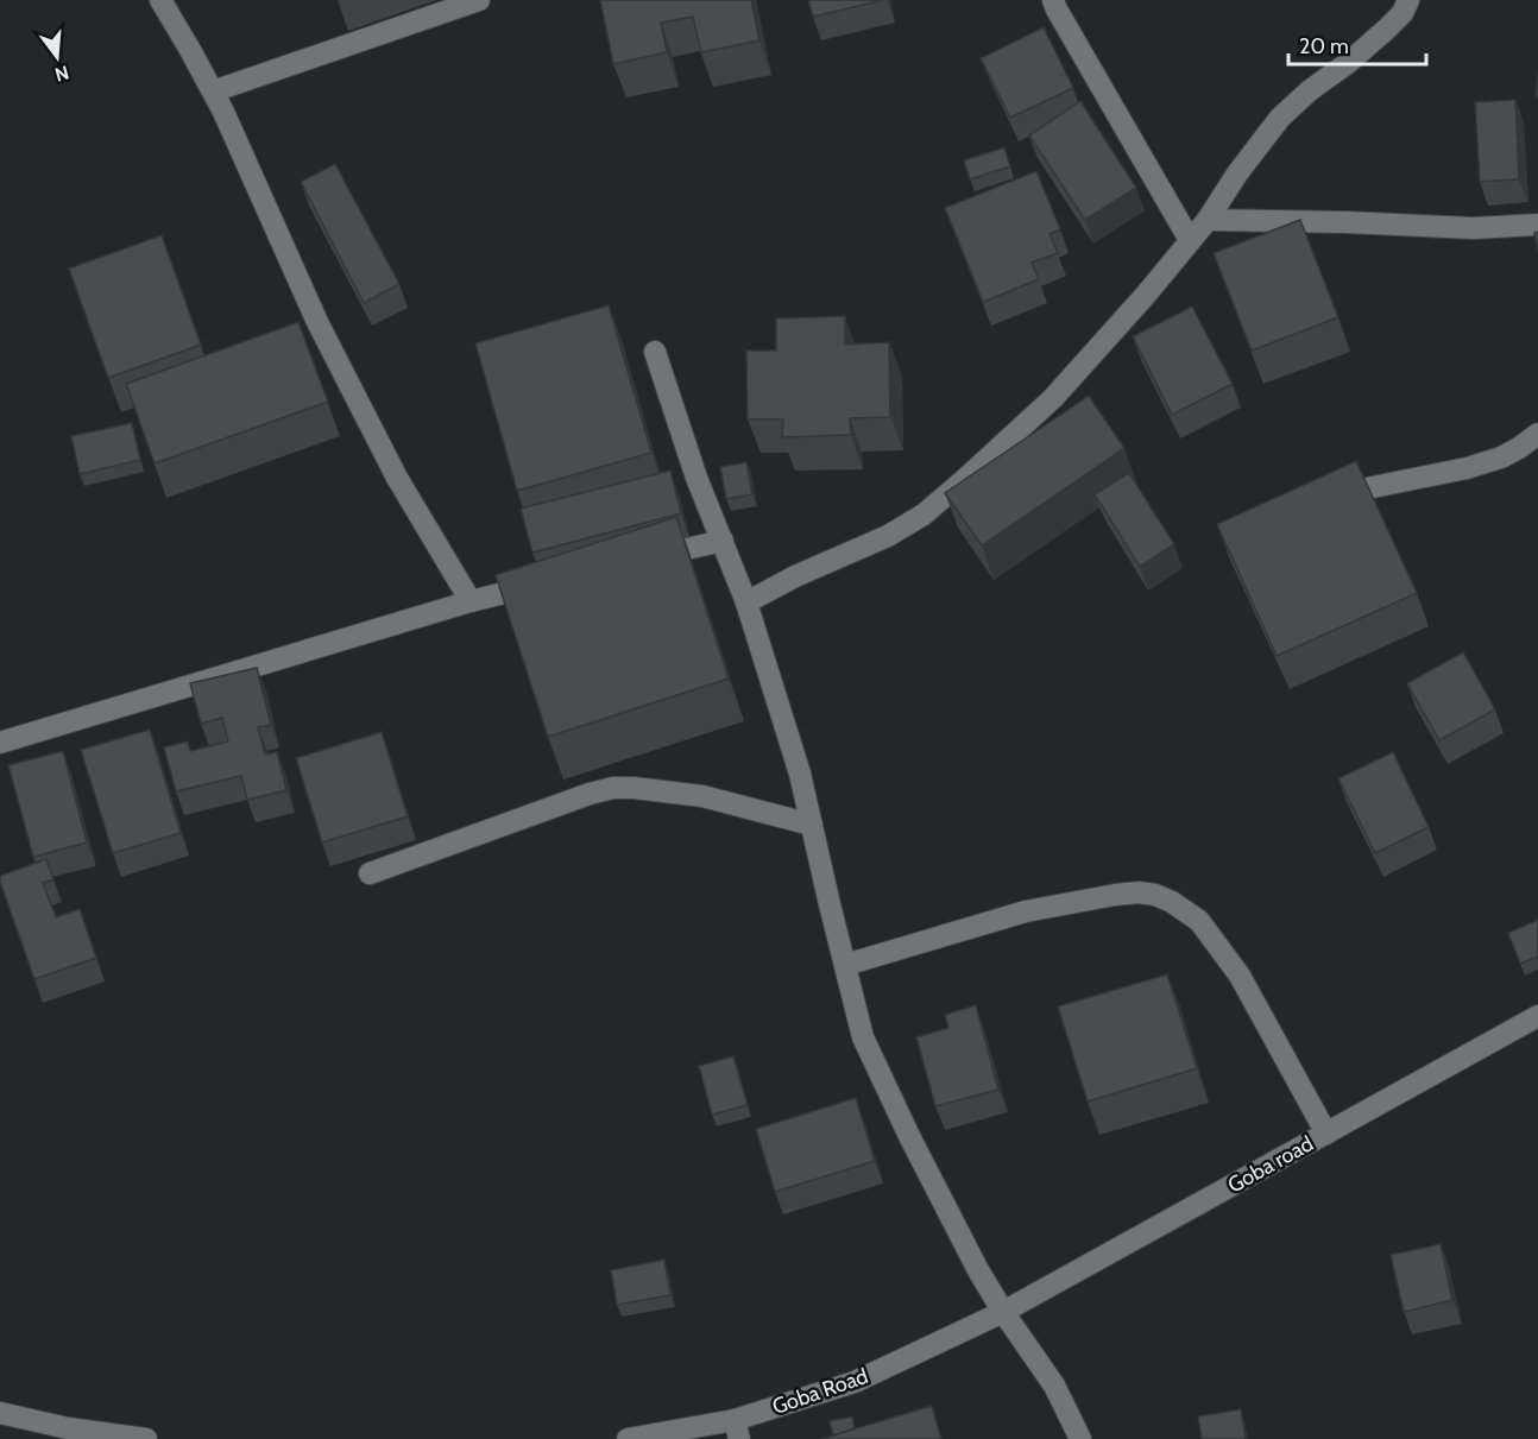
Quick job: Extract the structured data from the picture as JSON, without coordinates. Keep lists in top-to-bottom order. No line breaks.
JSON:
{"streets":{"street":["Goba road","Goba Road"]},"crossings":[["Goba road","Goba Road"]],"scale_bar":"20 m","north":"bottom"}
